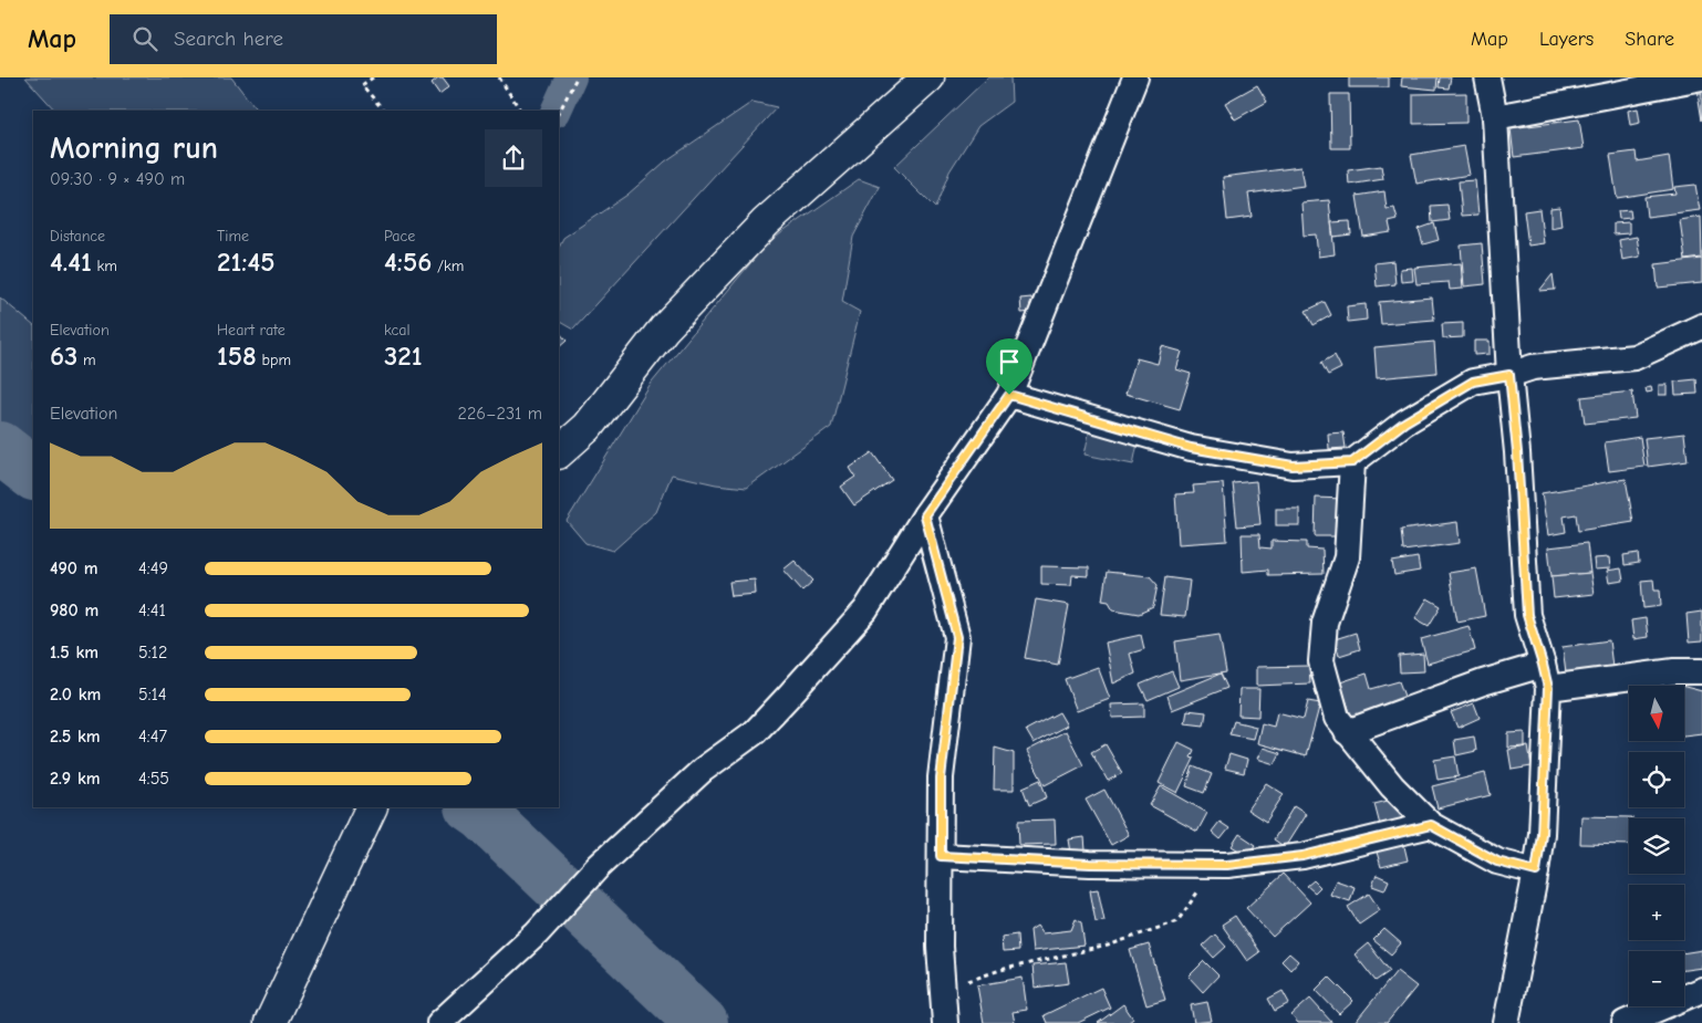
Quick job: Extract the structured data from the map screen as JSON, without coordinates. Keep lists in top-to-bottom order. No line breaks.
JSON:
{"north":"bottom","page":{"header":"Map","search":"Search here","nav":["Map","Layers","Share"],"heading":["Morning run","09:30 · 9 × 490 m"],"stats":[["Distance","4.41 km"],["Time","21:45"],["Pace","4:56 /km"],["Elevation","63 m"],["Heart rate","158 bpm"],["kcal","321"]],"chart":["Elevation","226–231 m"],"list":[{"name":"490 m","note":"4:49"},{"name":"980 m","note":"4:41"},{"name":"1.5 km","note":"5:12"},{"name":"2.0 km","note":"5:14"},{"name":"2.5 km","note":"4:47"},{"name":"2.9 km","note":"4:55"}],"map_buttons":["+","−"]}}
